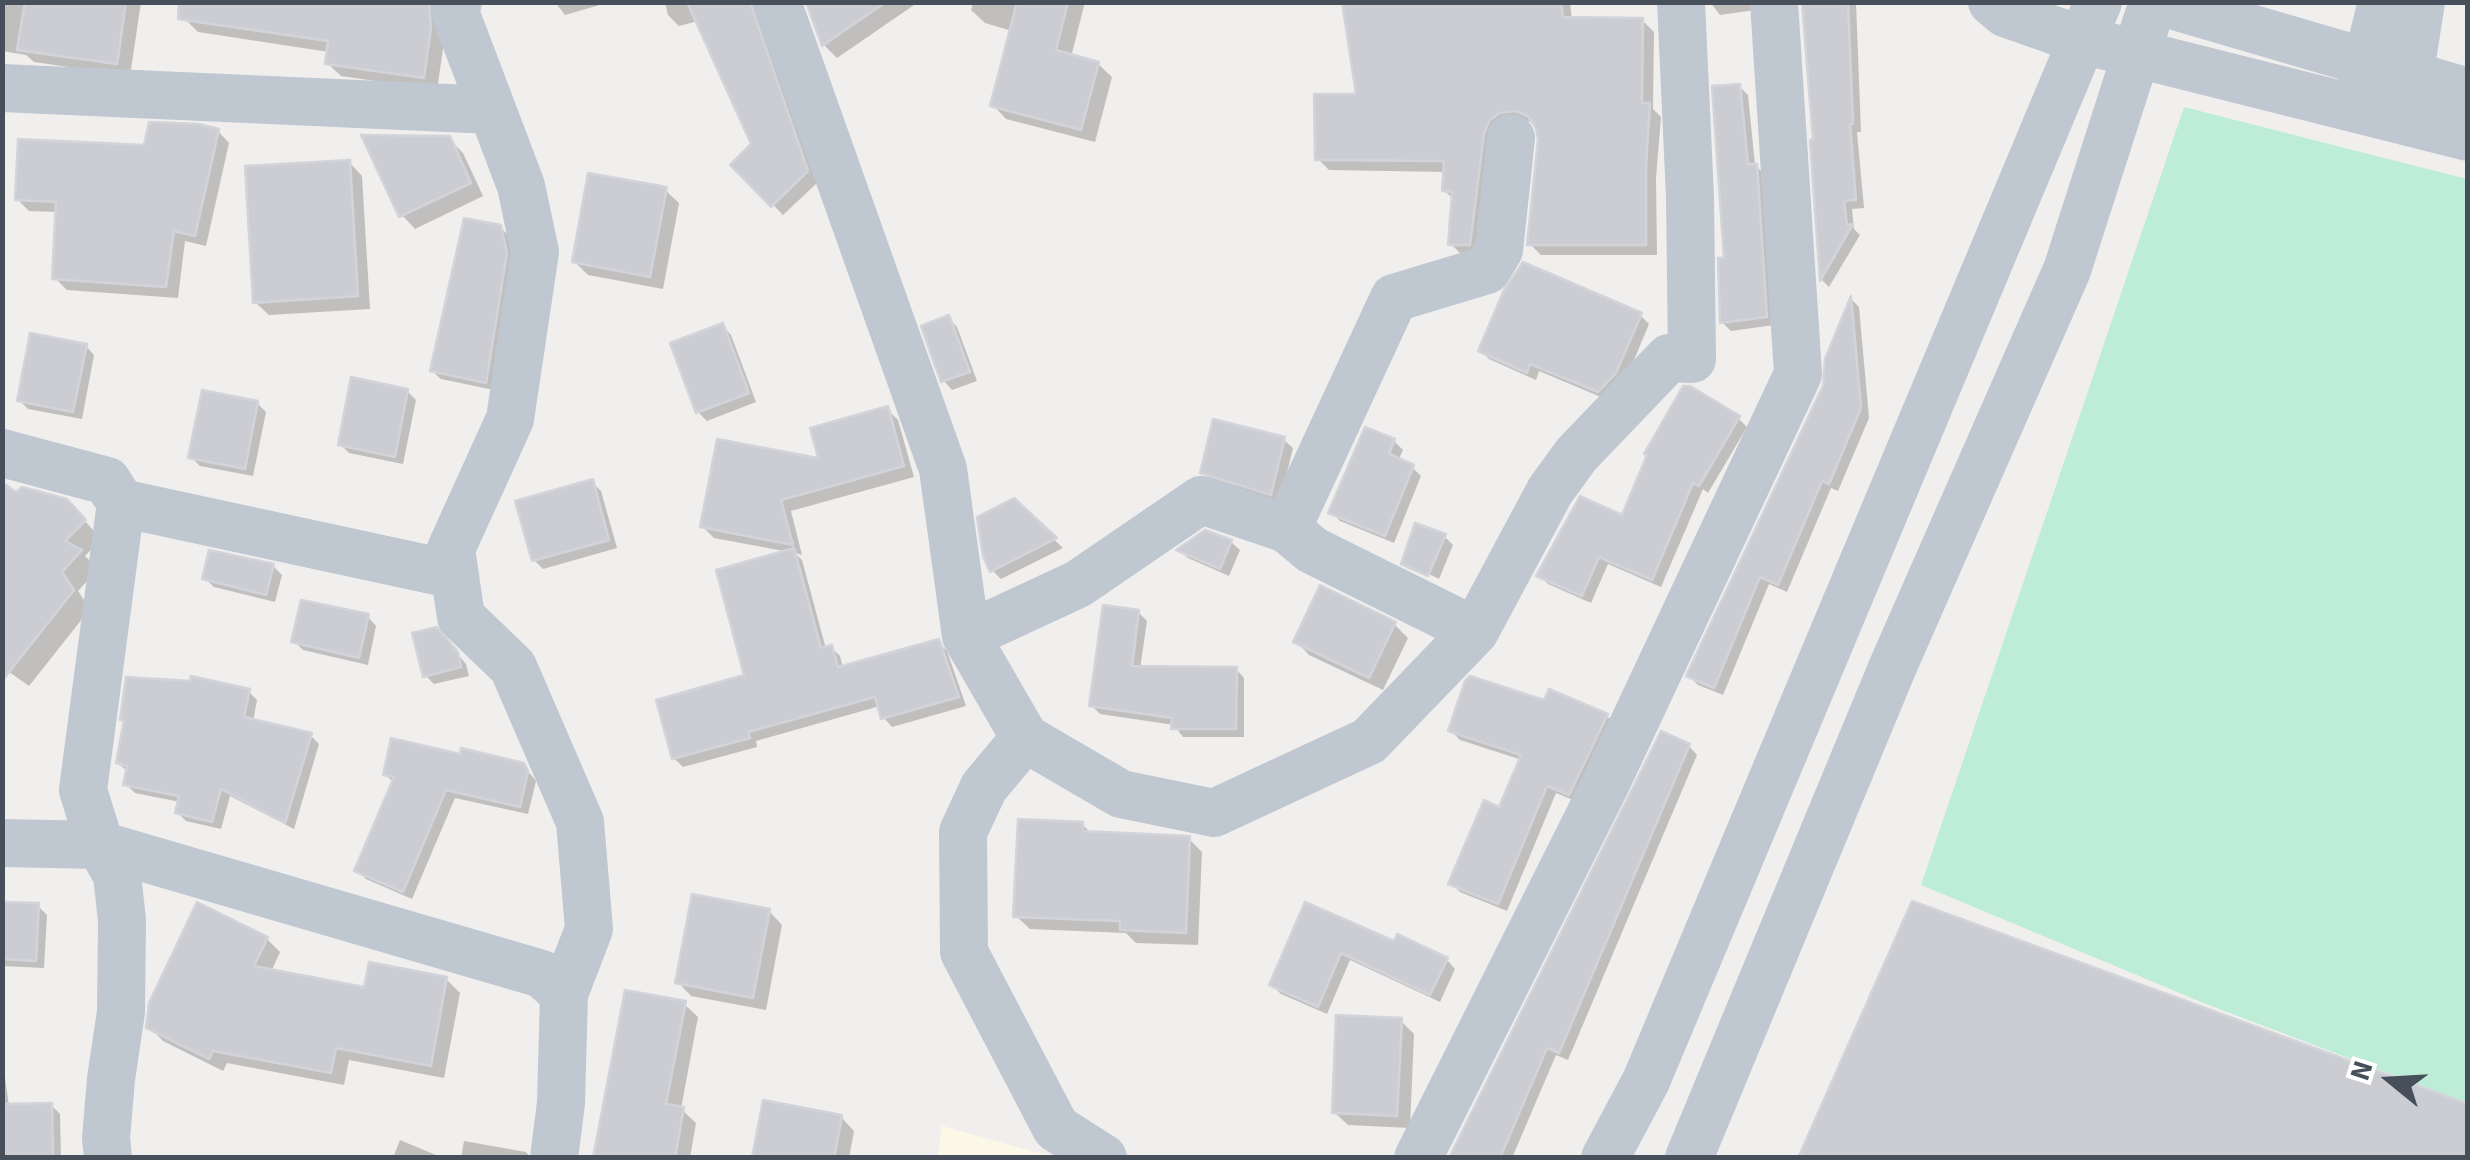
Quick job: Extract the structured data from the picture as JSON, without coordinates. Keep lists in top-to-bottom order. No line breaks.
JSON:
{"north":"left"}
